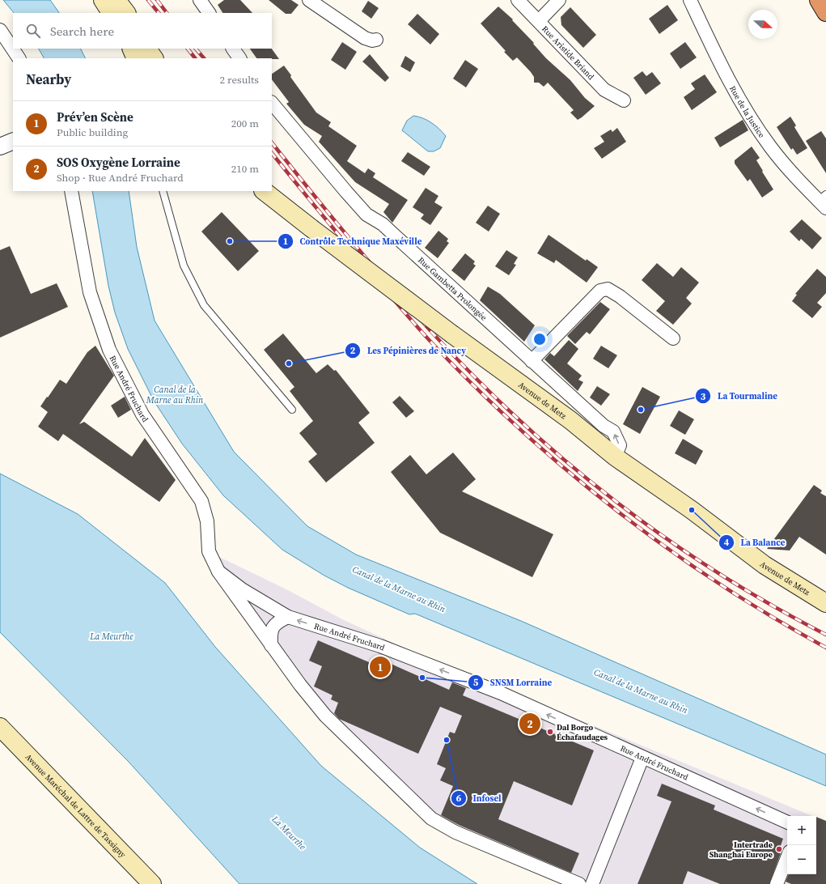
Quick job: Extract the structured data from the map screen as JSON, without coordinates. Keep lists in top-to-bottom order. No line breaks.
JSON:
{"streets":{"main road":["Avenue de Metz","Avenue Maréchal de Lattre de Tassigny"],"street":["Rue Aristide Briand","Rue de la Justice","Rue Gambetta Prolongée","Rue André Fruchard"]},"crossings":[["Rue Gambetta Prolongée","Avenue de Metz"]],"one_way":["Rue André Fruchard"],"water":["Canal de la Marne au Rhin","La Meurthe"],"places":["Contrôle Technique Maxéville","Les Pépinières de Nancy","La Tourmaline","La Balance","SNSM Lorraine","Dal Borgo Échafaudages","Infosel","Intertrade Shanghai Europe"],"north":"right","page":{"search":"Search here","heading":["Nearby","2 results"],"list":[{"mark":"1","name":"Prév’en Scène","note":"Public building","value":"200 m"},{"mark":"2","name":"SOS Oxygène Lorraine","note":"Shop · Rue André Fruchard","value":"210 m"}],"pins":["1","2"],"map_buttons":["+","−"]}}
